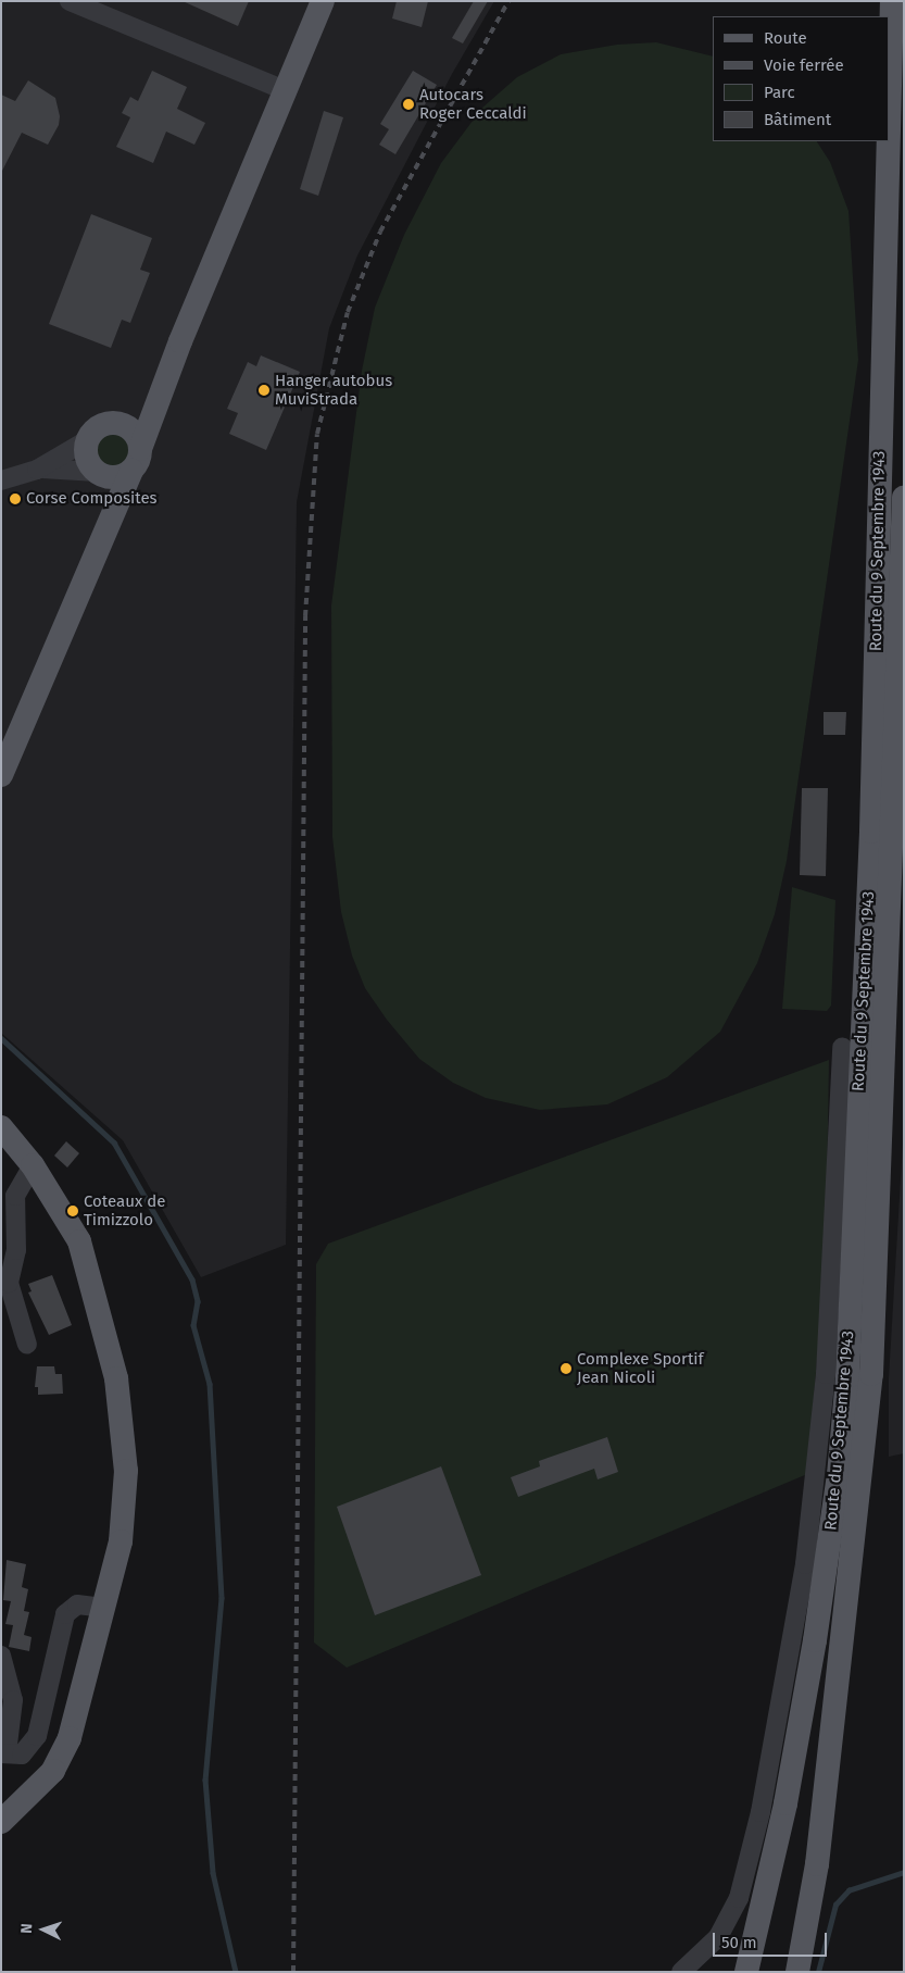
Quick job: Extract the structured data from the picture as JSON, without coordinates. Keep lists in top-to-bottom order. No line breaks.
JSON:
{"streets":{"main road":["Route du 9 Septembre 1943"]},"places":["Autocars Roger Ceccaldi","Hanger autobus MuviStrada","Corse Composites","Coteaux de Timizzolo","Complexe Sportif Jean Nicoli"],"legend":["Route","Voie ferrée","Parc","Bâtiment"],"scale_bar":"50 m","north":"left"}
